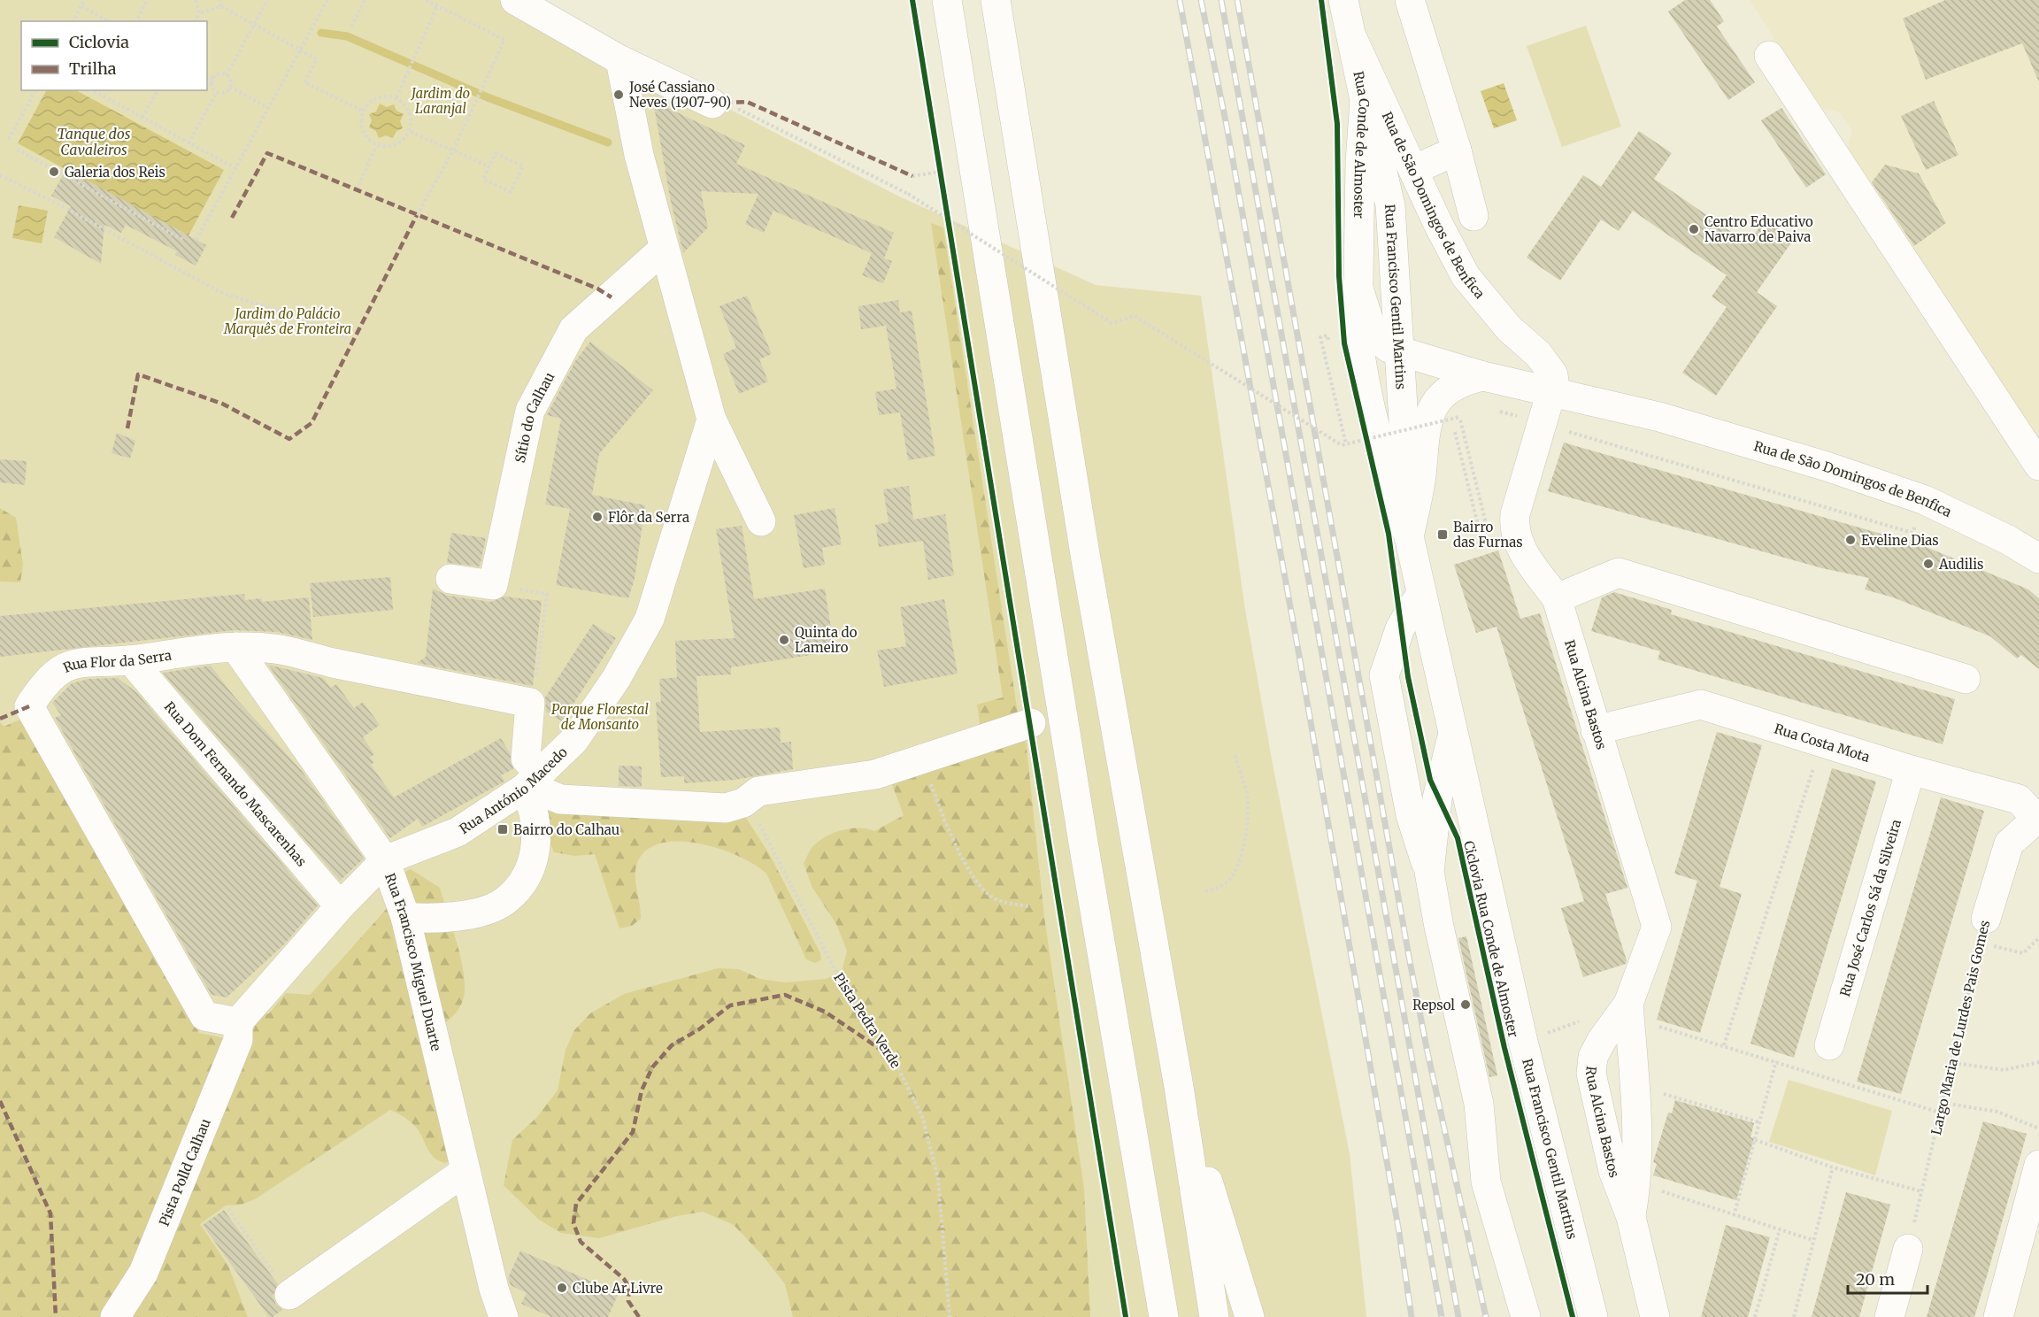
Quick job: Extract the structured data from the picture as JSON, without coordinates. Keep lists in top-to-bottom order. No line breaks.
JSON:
{"streets":{"main road":["Rua Conde de Almoster","Rua de São Domingos de Benfica","Rua Francisco Gentil Martins","Sítio do Calhau","Rua Flor da Serra","Rua Alcina Bastos","Rua Costa Mota","Rua Dom Fernando Mascarenhas","Rua António Macedo","Rua José Carlos Sá da Silveira","Rua Francisco Miguel Duarte","Largo Maria de Lurdes Pais Gomes","Pista Polld Calhau"],"path":["Pista Pedra Verde"],"cycle path":["Ciclovia Rua Conde de Almoster"]},"crossings":[["Rua Conde de Almoster","Rua de São Domingos de Benfica"],["Rua Conde de Almoster","Rua Francisco Gentil Martins"],["Rua de São Domingos de Benfica","Rua Francisco Gentil Martins"],["Rua de São Domingos de Benfica","Rua Alcina Bastos"],["Rua Flor da Serra","Rua Dom Fernando Mascarenhas"],["Rua Flor da Serra","Rua António Macedo"],["Rua Flor da Serra","Rua Francisco Miguel Duarte"],["Rua Flor da Serra","Pista Polld Calhau"],["Rua Alcina Bastos","Rua Costa Mota"],["Rua Costa Mota","Rua José Carlos Sá da Silveira"],["Rua Costa Mota","Largo Maria de Lurdes Pais Gomes"],["Rua Dom Fernando Mascarenhas","Rua António Macedo"],["Rua António Macedo","Rua Francisco Miguel Duarte"],["Rua António Macedo","Pista Polld Calhau"]],"water":["Tanque dos Cavaleiros"],"parks":["Jardim do Laranjal","Jardim do Palácio Marquês de Fronteira","Parque Florestal de Monsanto"],"places":{"other":["José Cassiano Neves (1907-90)","Galeria dos Reis","Centro Educativo Navarro de Paiva","Flôr da Serra","Eveline Dias","Audilis","Quinta do Lameiro","Repsol","Clube Ar Livre"],"transit":["Bairro das Furnas","Bairro do Calhau"]},"legend":["Ciclovia","Trilha"],"scale_bar":"20 m"}
